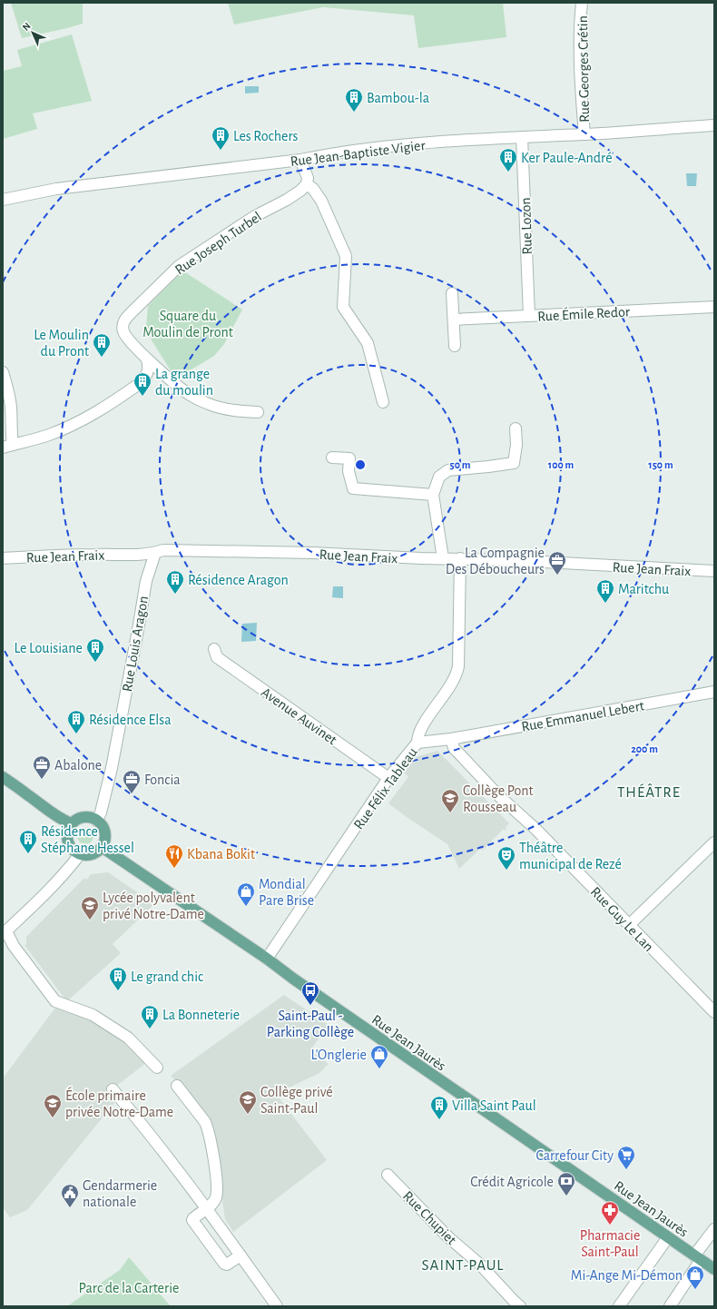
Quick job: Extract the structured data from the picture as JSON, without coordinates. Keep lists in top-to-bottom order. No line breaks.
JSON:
{"streets":{"main road":["Rue Jean Jaurès"],"street":["Rue Georges Crétin","Rue Jean-Baptiste Vigier","Rue Lozon","Rue Joseph Turbel","Rue Émile Redor","Rue Jean Fraix","Rue Louis Aragon","Avenue Auvinet","Rue Emmanuel Lebert","Rue Félix Tableau","Rue Guy Le Lan","Rue Chupiet"]},"crossings":[["Rue Georges Crétin","Rue Jean-Baptiste Vigier"],["Rue Jean-Baptiste Vigier","Rue Lozon"],["Rue Lozon","Rue Émile Redor"],["Rue Jean Fraix","Rue Louis Aragon"],["Rue Jean Fraix","Rue Félix Tableau"],["Rue Louis Aragon","Rue Jean Jaurès"],["Avenue Auvinet","Rue Félix Tableau"],["Rue Emmanuel Lebert","Rue Guy Le Lan"],["Rue Félix Tableau","Rue Jean Jaurès"]],"districts":["THÉÂTRE","SAINT-PAUL"],"parks":["Square du Moulin de Pront","Parc de la Carterie"],"places":{"building":["Bambou-la","Les Rochers","Ker Paule-André","Le Moulin du Pront","La grange du moulin","Résidence Aragon","Maritchu","Le Louisiane","Résidence Elsa","Résidence Stéphane Hessel","Le grand chic","La Bonneterie","Villa Saint Paul"],"office":["La Compagnie Des Déboucheurs","Abalone","Foncia"],"school or university":["Collège Pont Rousseau","Lycée polyvalent privé Notre-Dame","Collège privé Saint-Paul","École primaire privée Notre-Dame"],"restaurant":["Kbana Bokit"],"theatre":["Théâtre municipal de Rezé"],"shop":["Mondial Pare Brise","L'Onglerie","Mi-Ange Mi-Démon"],"bus stop":["Saint-Paul - Parking Collège"],"supermarket":["Carrefour City"],"bank":["Crédit Agricole"],"public building":["Gendarmerie nationale"],"pharmacy":["Pharmacie Saint-Paul"]},"north":"top left","rings":["50 m","100 m","150 m","200 m"]}
